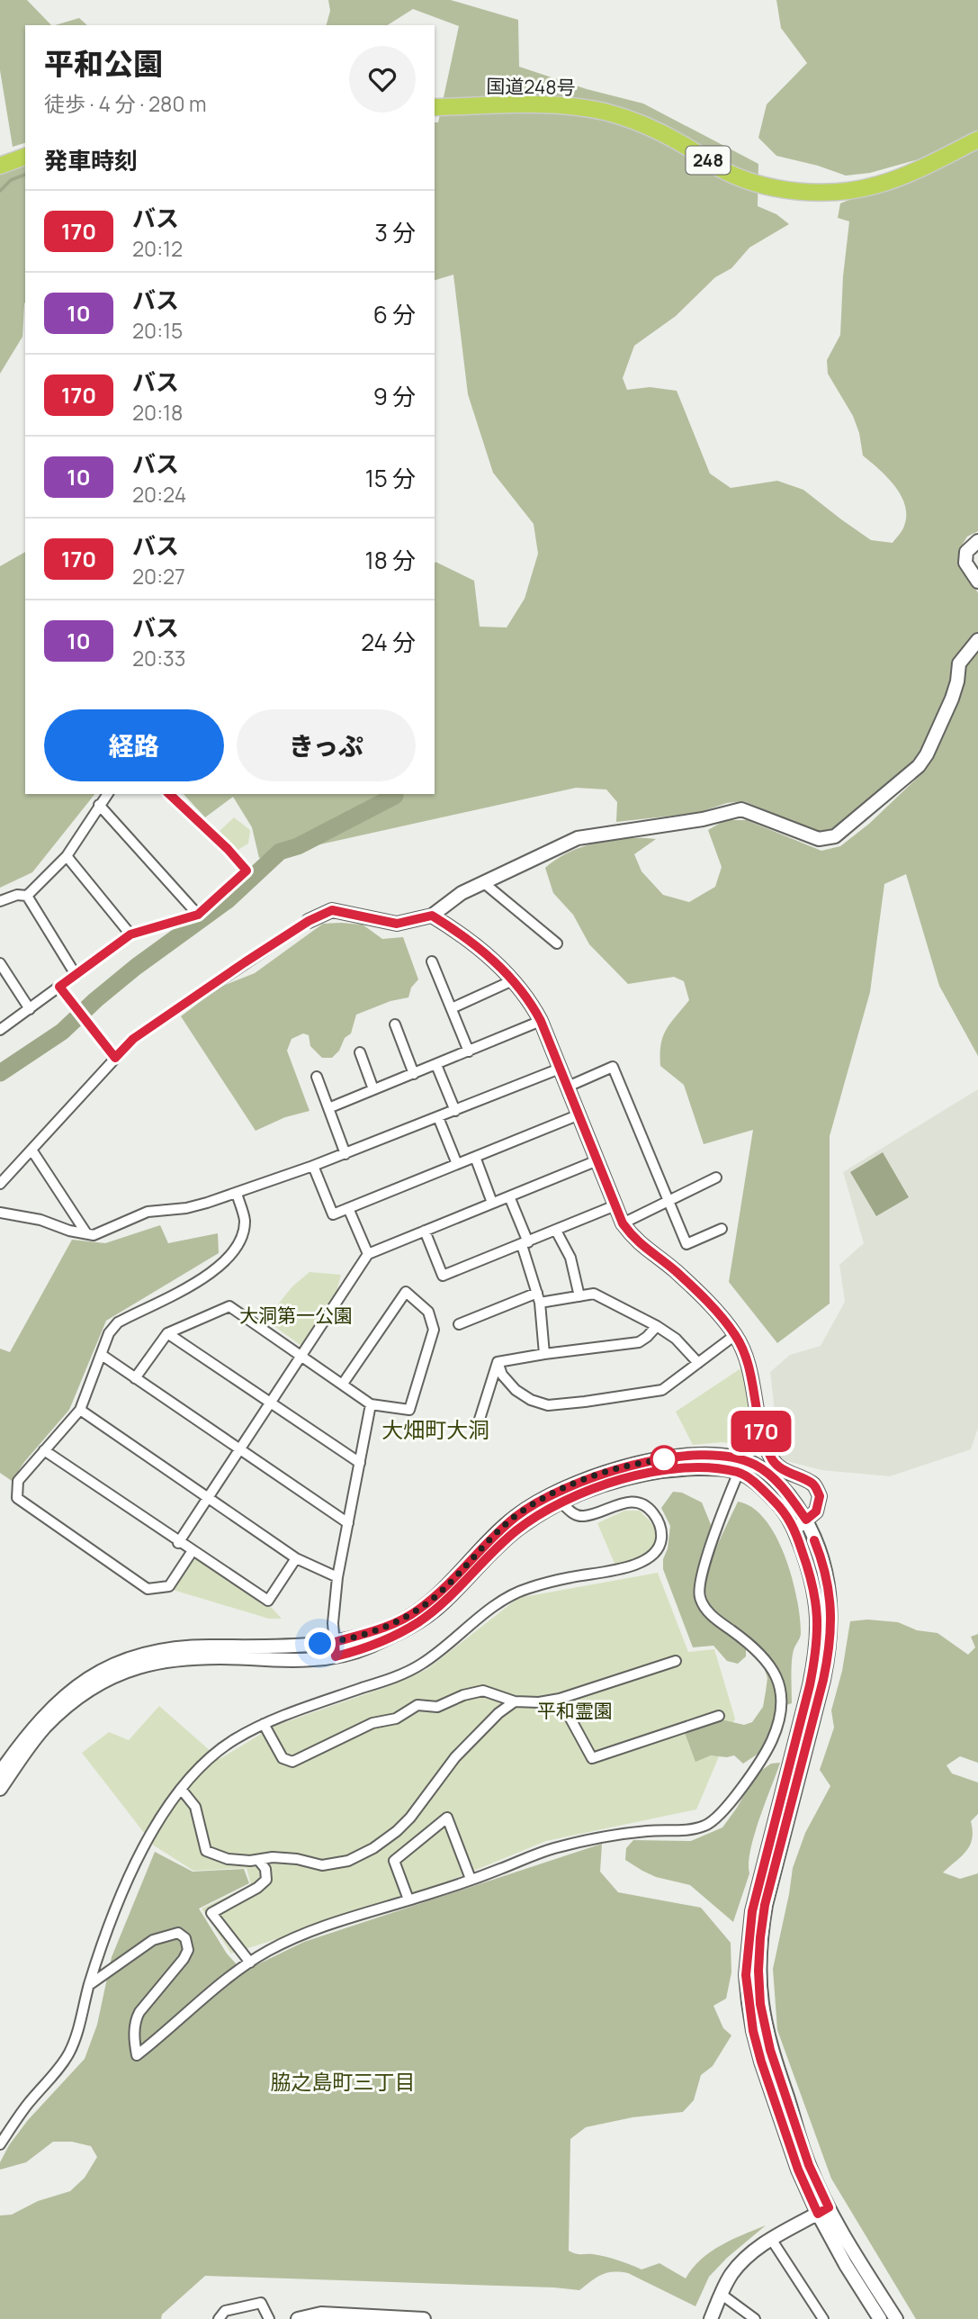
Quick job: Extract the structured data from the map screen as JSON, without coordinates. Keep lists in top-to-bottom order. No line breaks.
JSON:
{"streets":{"highway":["国道248号","248"]},"districts":["大畑町大洞","脇之島町三丁目"],"parks":["大洞第一公園","平和霊園"],"lines":["bus line 170"],"page":{"on_map":"170","heading":[["平和公園","徒歩 · 4 分 · 280 m"],"発車時刻"],"list":[{"mark":"170","name":"バス","note":"20:12","value":"3 分"},{"mark":"10","name":"バス","note":"20:15","value":"6 分"},{"mark":"170","name":"バス","note":"20:18","value":"9 分"},{"mark":"10","name":"バス","note":"20:24","value":"15 分"},{"mark":"170","name":"バス","note":"20:27","value":"18 分"},{"mark":"10","name":"バス","note":"20:33","value":"24 分"}],"buttons":["経路","きっぷ"]}}
